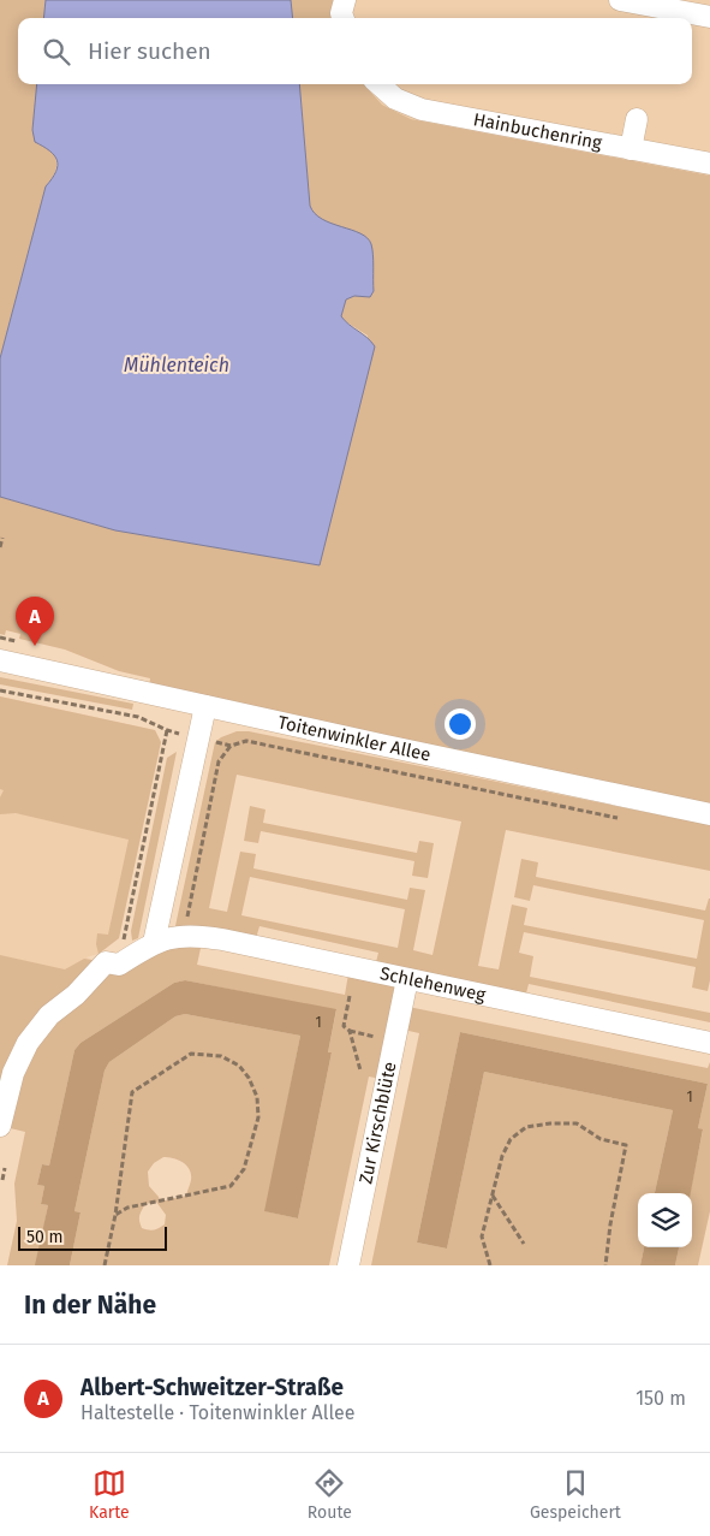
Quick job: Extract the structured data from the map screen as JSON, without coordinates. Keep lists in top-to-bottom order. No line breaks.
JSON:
{"streets":{"street":["Hainbuchenring","Toitenwinkler Allee","Schlehenweg","Zur Kirschblüte"]},"crossings":[["Schlehenweg","Zur Kirschblüte"]],"water":["Mühlenteich"],"house_numbers":["1","1"],"scale_bar":"50 m","page":{"search":"Hier suchen","pins":"A","scale":"50 m","heading":"In der Nähe","list":[{"mark":"A","name":"Albert-Schweitzer-Straße","note":"Haltestelle · Toitenwinkler Allee","value":"150 m"}],"nav":["Karte","Route","Gespeichert"]}}
